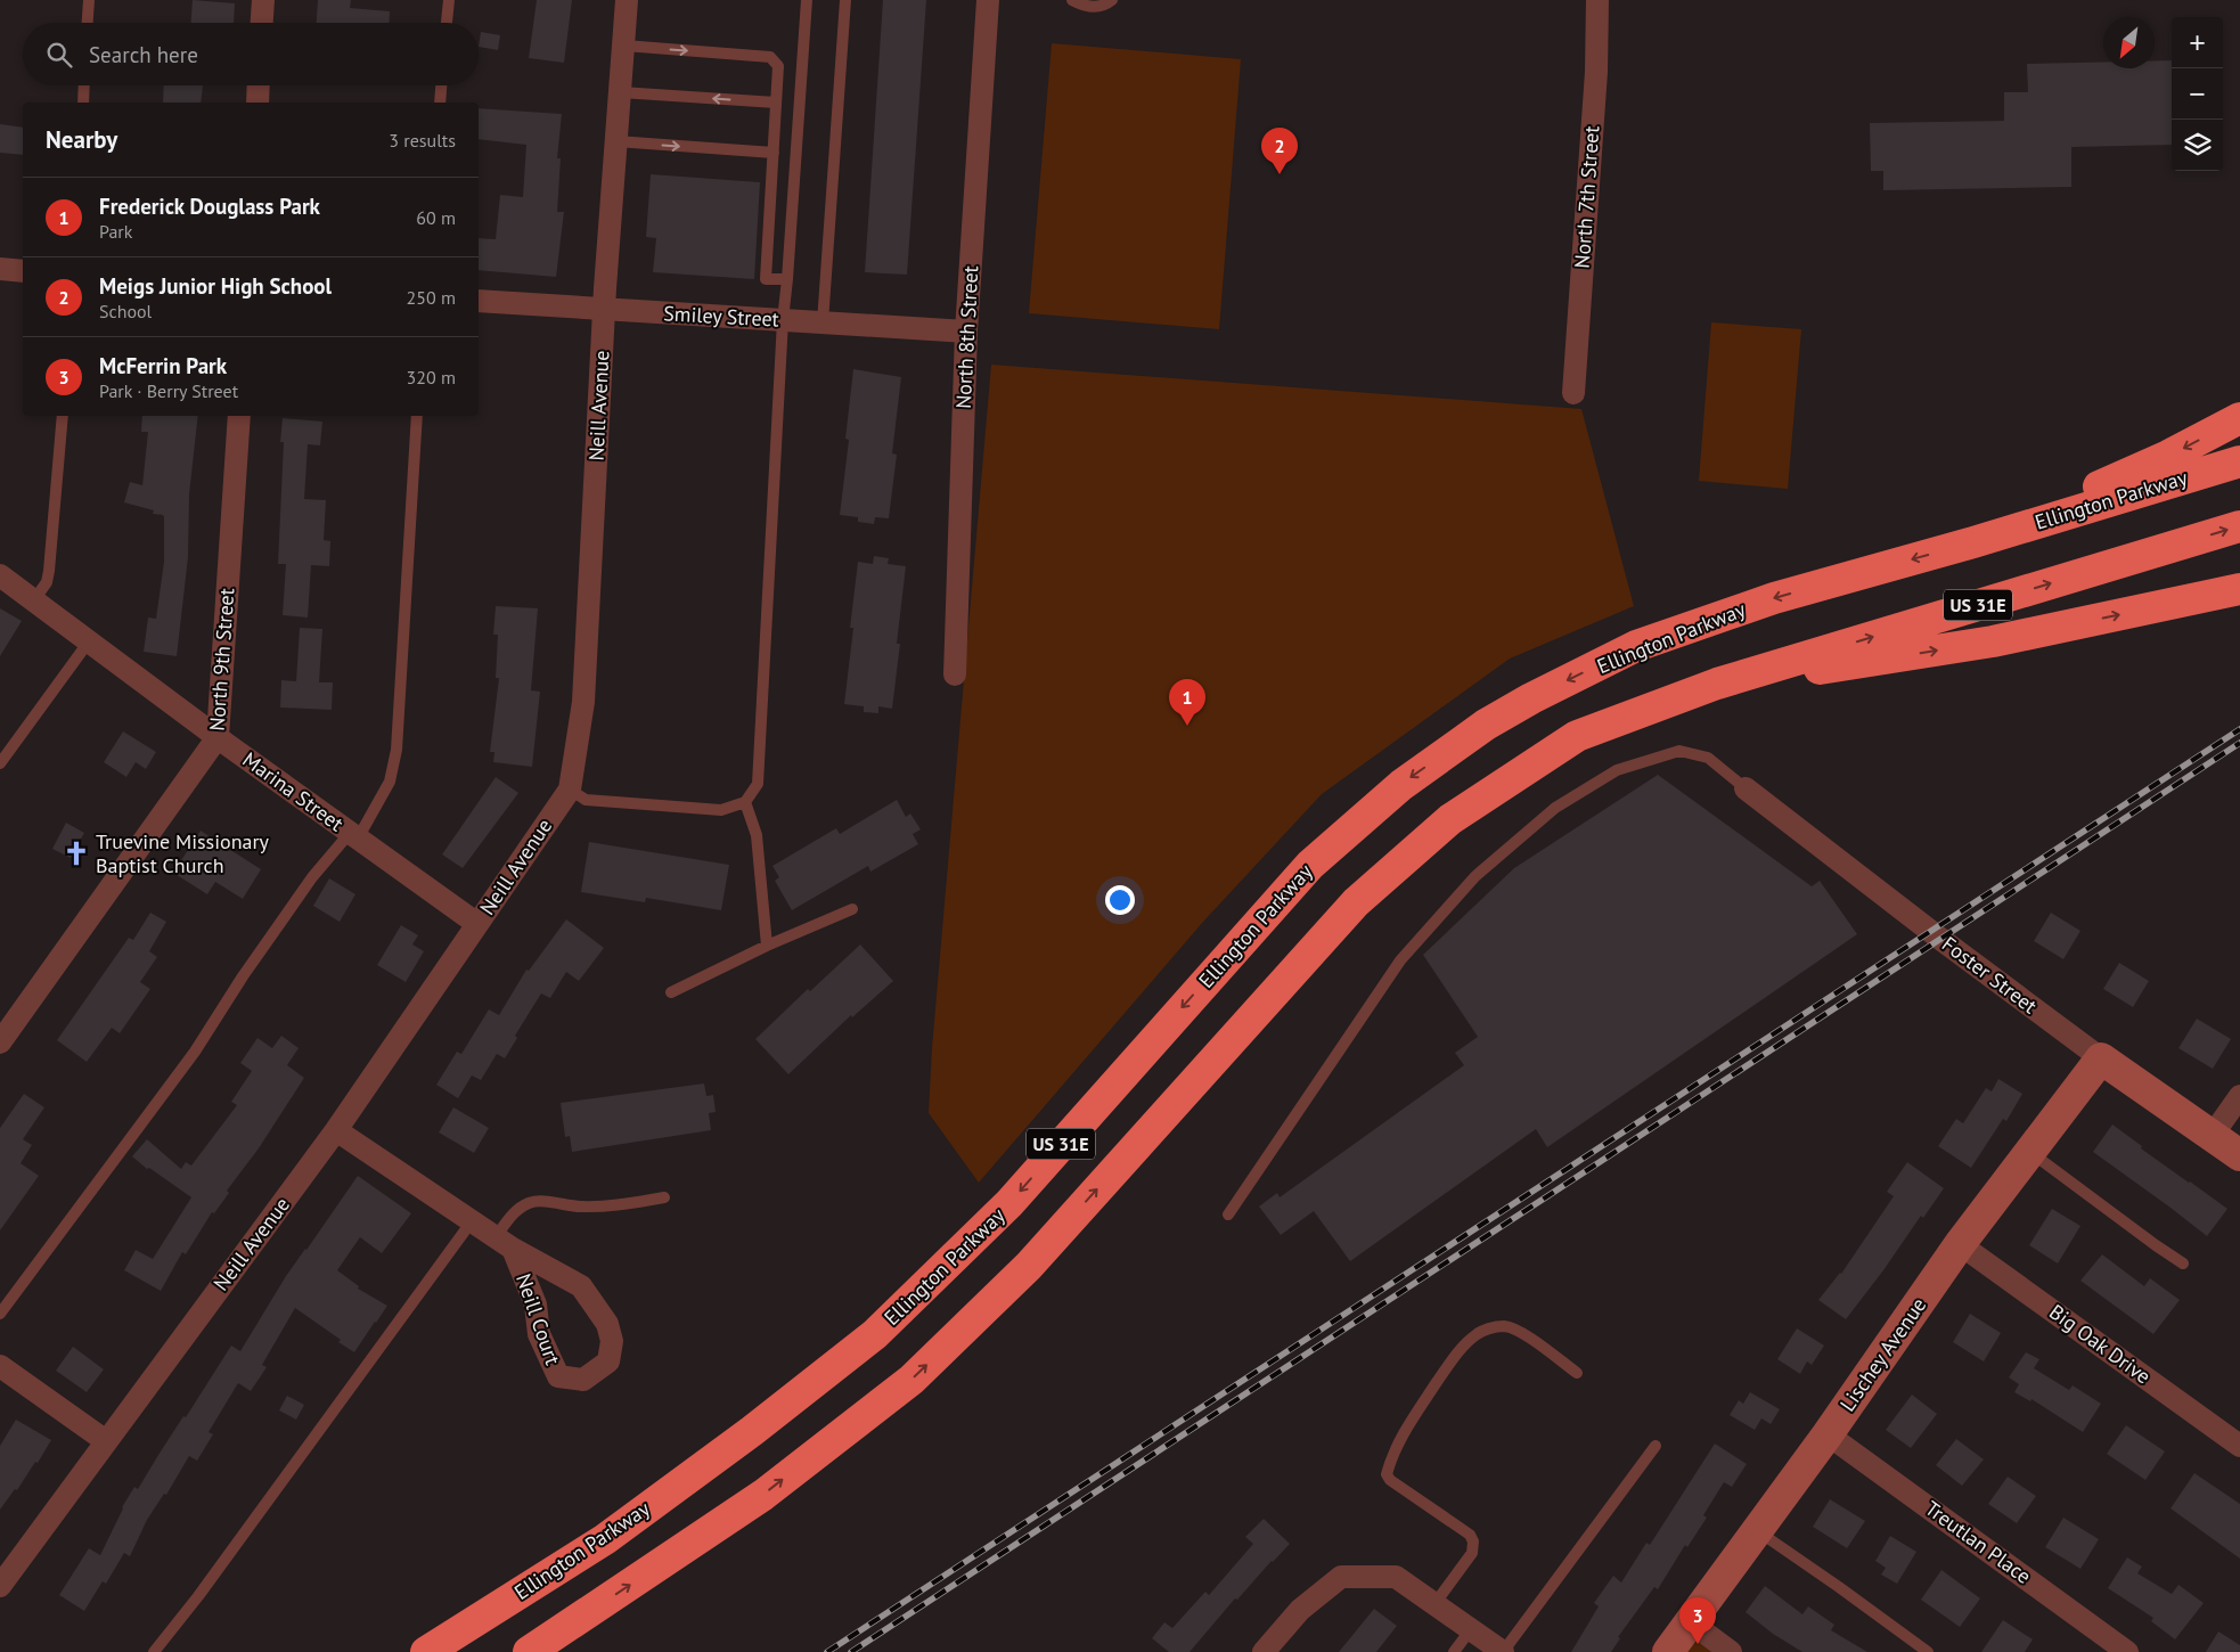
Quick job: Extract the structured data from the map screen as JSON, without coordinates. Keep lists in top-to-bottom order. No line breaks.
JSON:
{"streets":{"highway":["Ellington Parkway","US 31E"],"street":["North 7th Street","Smiley Street","North 8th Street","Neill Avenue","North 9th Street","Marina Street","Foster Street","Neill Court","Big Oak Drive","Lischey Avenue","Treutlan Place"]},"crossings":[["Smiley Street","North 8th Street"],["Smiley Street","Neill Avenue"],["Neill Avenue","Marina Street"],["Neill Avenue","Neill Court"],["North 9th Street","Marina Street"],["Foster Street","Lischey Avenue"],["Big Oak Drive","Lischey Avenue"],["Lischey Avenue","Treutlan Place"]],"places":{"church":["Truevine Missionary Baptist Church"]},"north":"bottom left","page":{"map_buttons":["+","−"],"search":"Search here","heading":["Nearby","3 results"],"pins":["2","1","3"],"list":[{"mark":"1","name":"Frederick Douglass Park","note":"Park","value":"60 m"},{"mark":"2","name":"Meigs Junior High School","note":"School","value":"250 m"},{"mark":"3","name":"McFerrin Park","note":"Park · Berry Street","value":"320 m"}]}}
